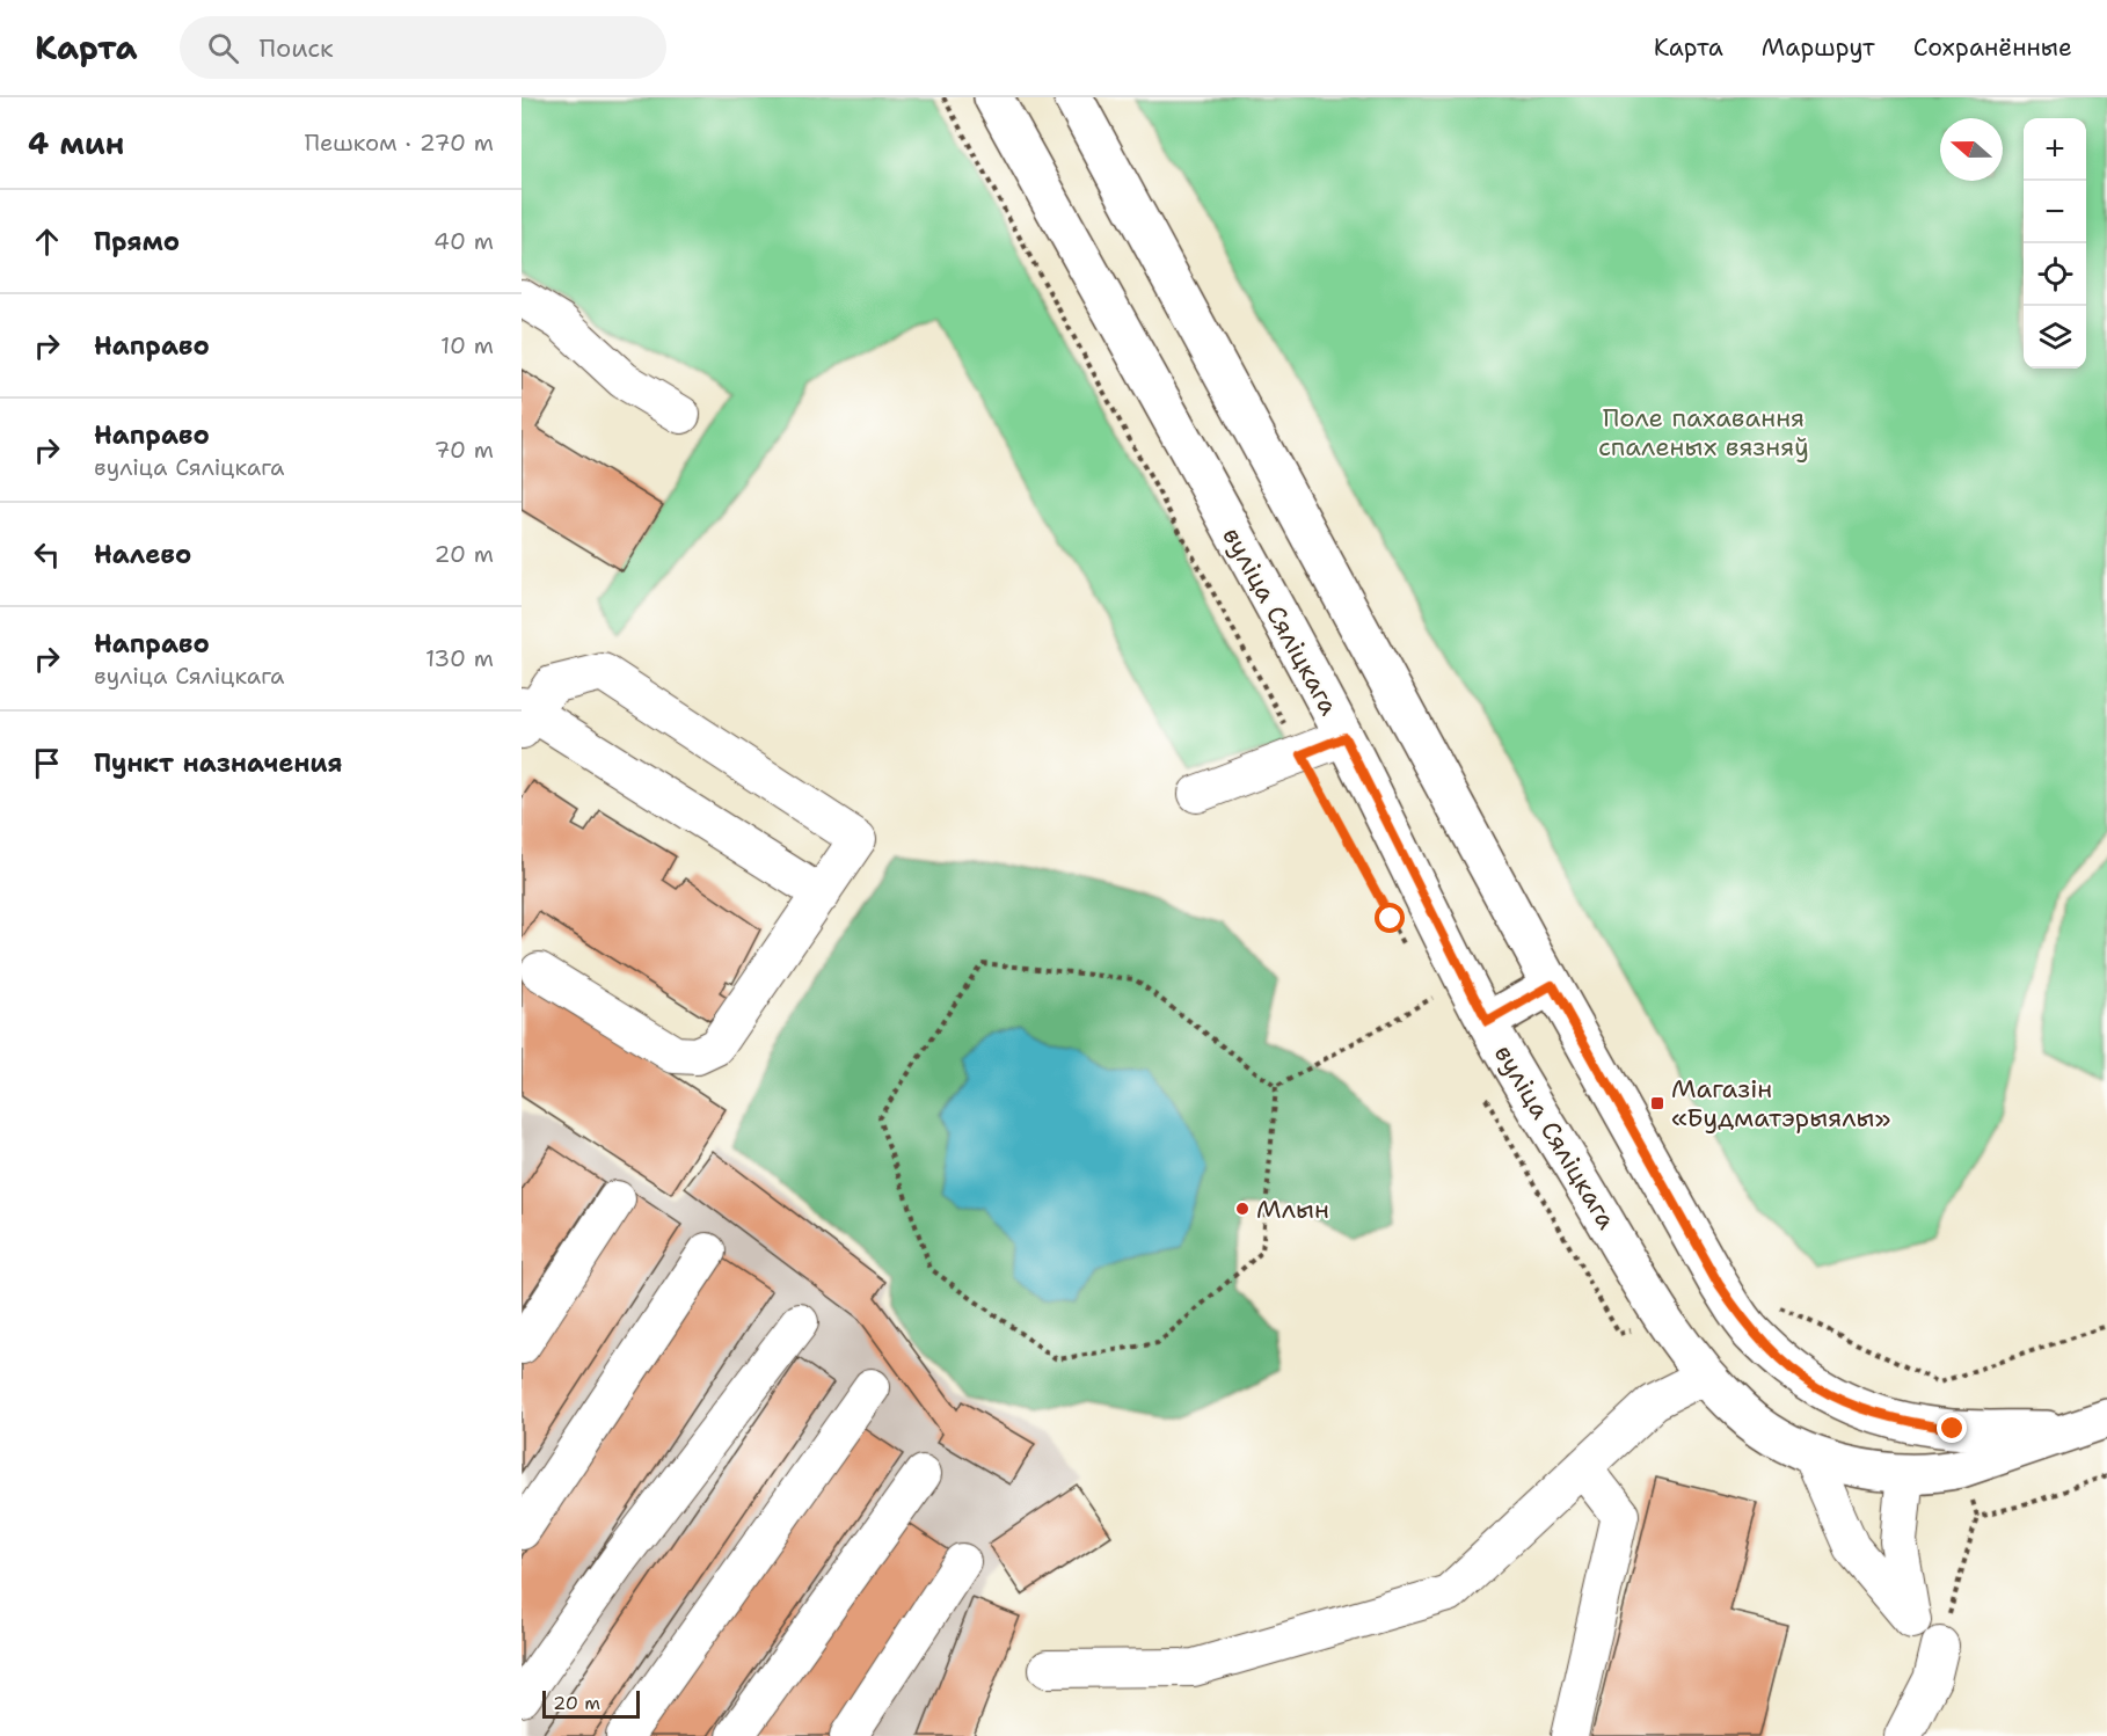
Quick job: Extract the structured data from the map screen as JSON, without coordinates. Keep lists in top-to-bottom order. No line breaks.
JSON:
{"streets":{"main road":["вуліца Сяліцкага"]},"parks":["Поле пахавання спаленых вязняў"],"places":{"transit":["Магазін «Будматэрыялы»"],"other":["Млын"]},"scale_bar":"20 m","north":"left","page":{"header":"Карта","search":"Поиск","nav":["Карта","Маршрут","Сохранённые"],"heading":["4 мин","Пешком · 270 m"],"map_buttons":["+","−"],"list":[["Прямо","40 m"],["Направо","10 m"],["Направо","вуліца Сяліцкага","70 m"],["Налево","20 m"],["Направо","вуліца Сяліцкага","130 m"],"Пункт назначения"],"scale":"20 m"}}
